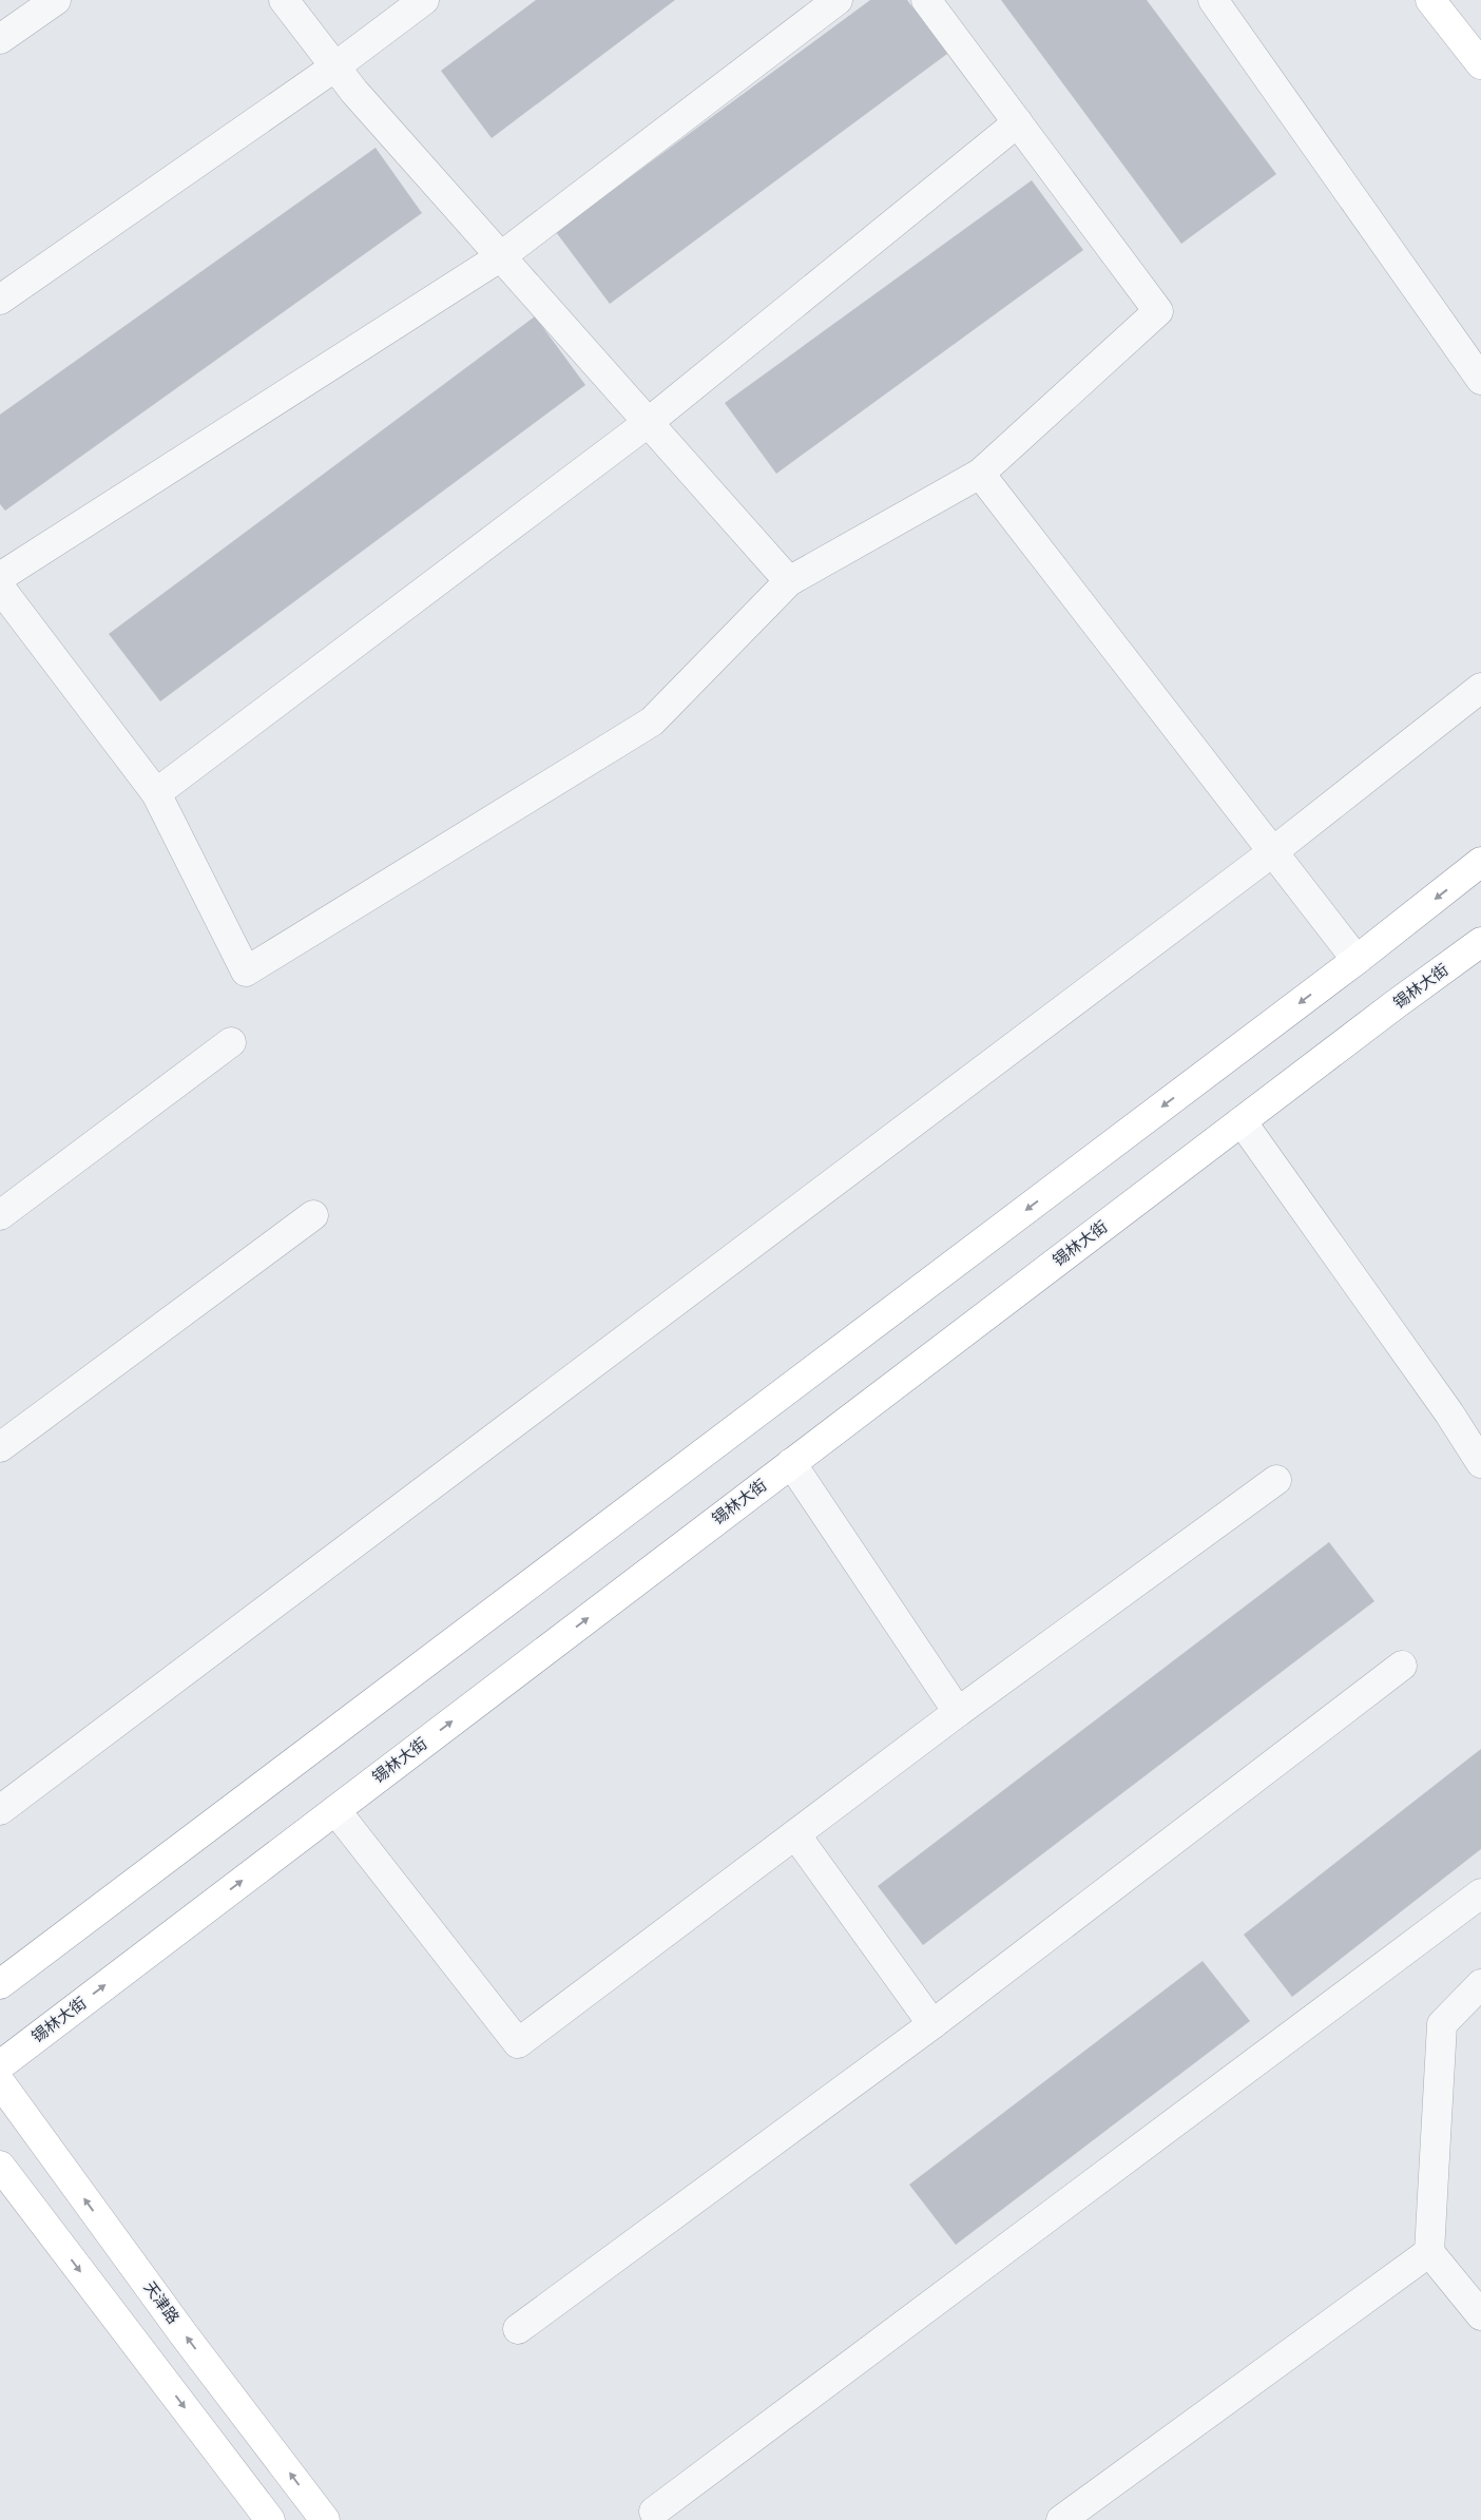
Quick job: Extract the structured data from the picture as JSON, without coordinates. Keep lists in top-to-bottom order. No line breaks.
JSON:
{"streets":{"main road":["锡林大街","天津路"]}}
